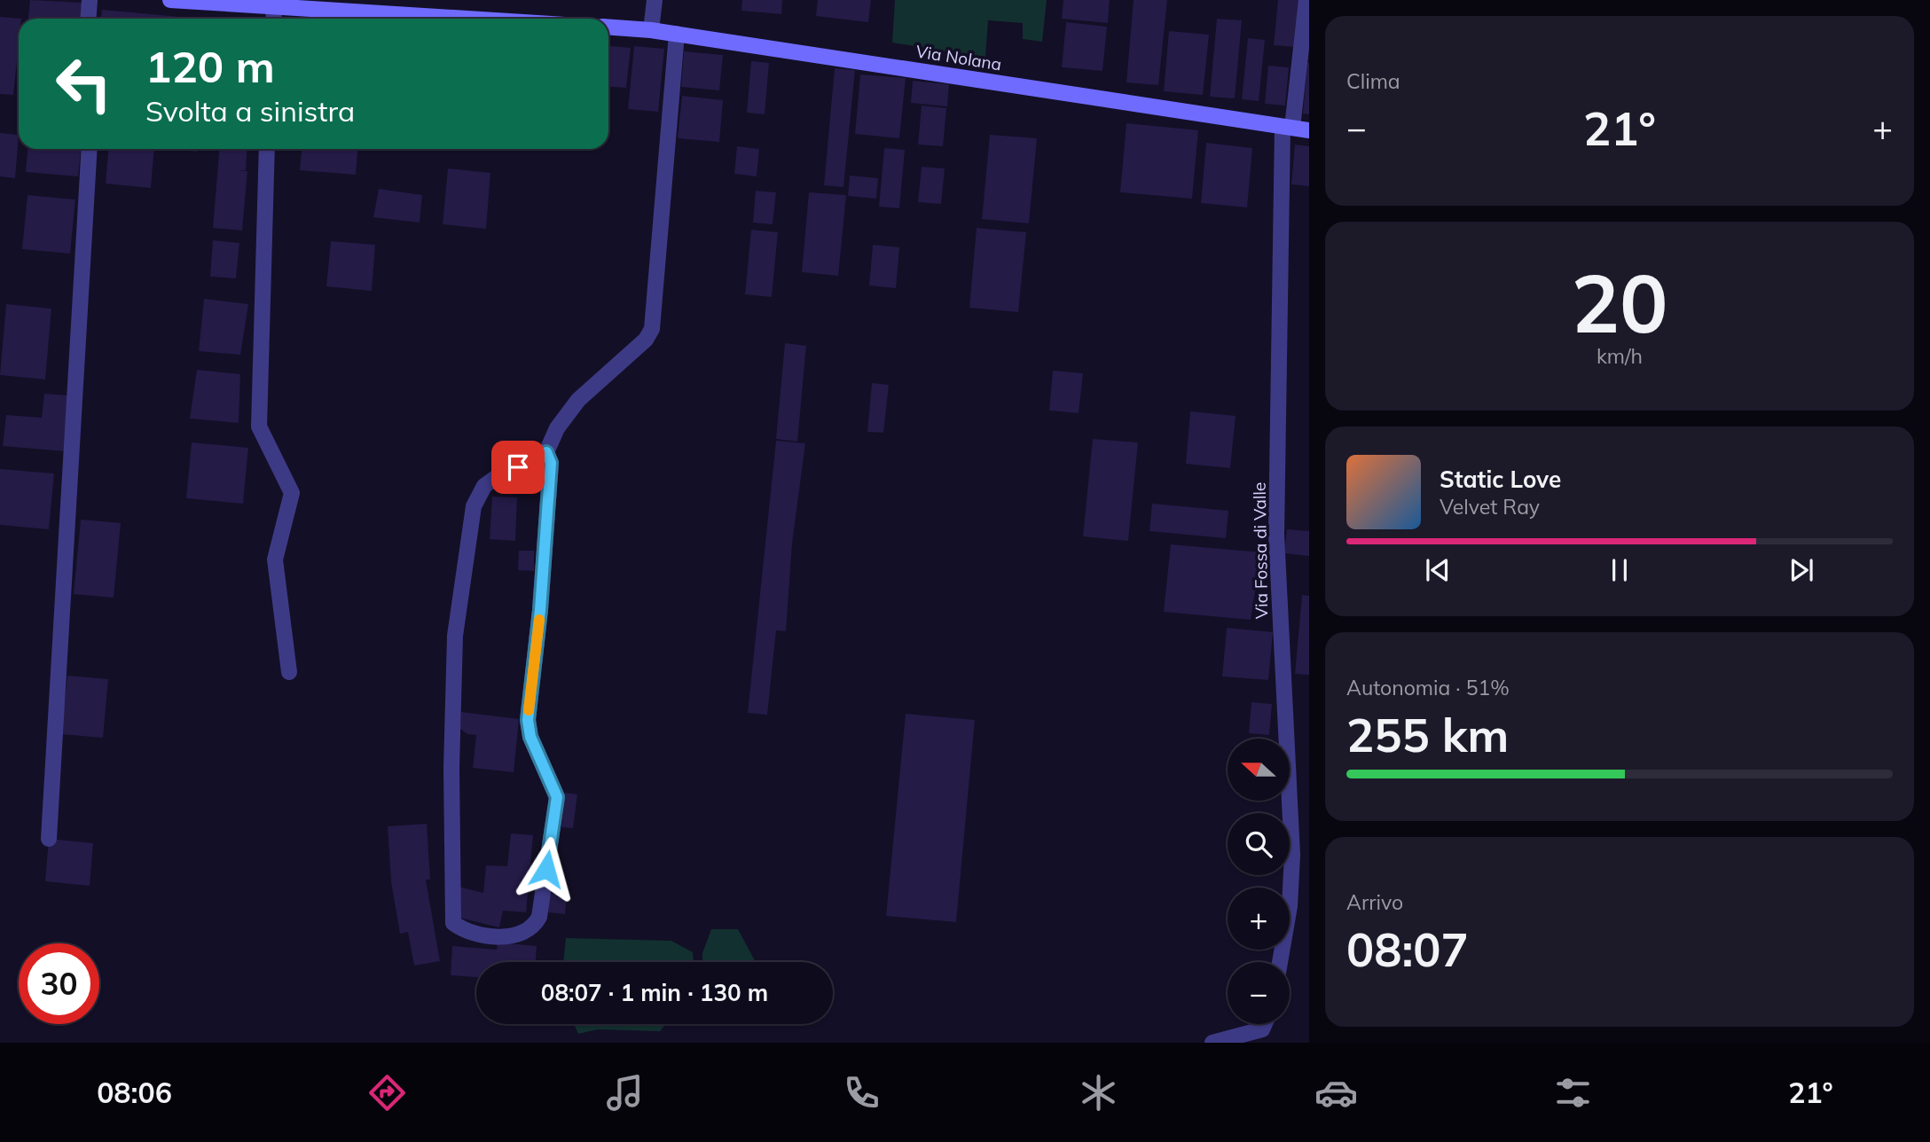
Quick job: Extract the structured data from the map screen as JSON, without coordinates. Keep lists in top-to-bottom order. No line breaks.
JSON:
{"streets":{"street":["Via Nolana","Via Fossa di Valle"]},"crossings":[["Via Nolana","Via Fossa di Valle"]],"north":"left","page":{"tile":["Clima",["20","km/h"],["Autonomia · 51%","255 km"],["Arrivo","08:07"]],"turn":["120 m","Svolta a sinistra"],"heat":["−","21°","+"],"song":["Static Love","Velvet Ray"],"map_buttons":["+","−"],"limit":"30","trip":"08:07 · 1 min · 130 m","tabs":["08:06","21°"]}}
